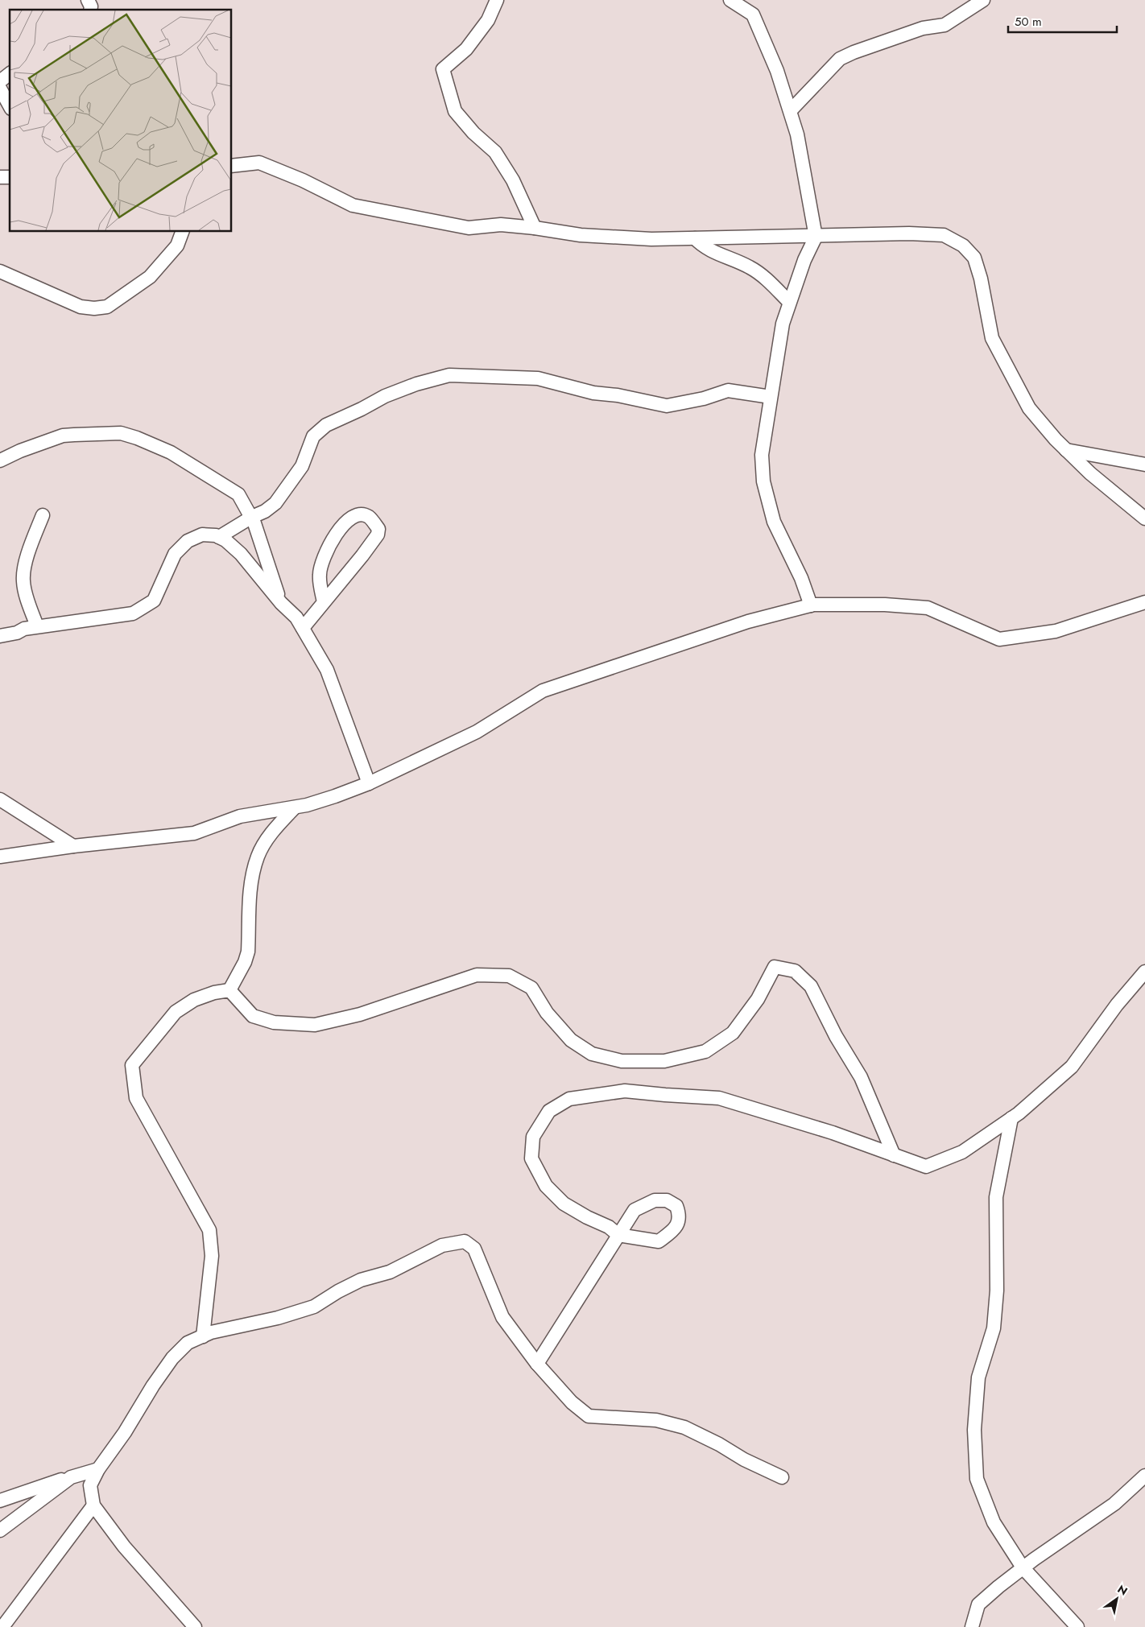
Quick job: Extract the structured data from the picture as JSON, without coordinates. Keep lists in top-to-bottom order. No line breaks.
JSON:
{"scale_bar":"50 m","north":"top right"}
